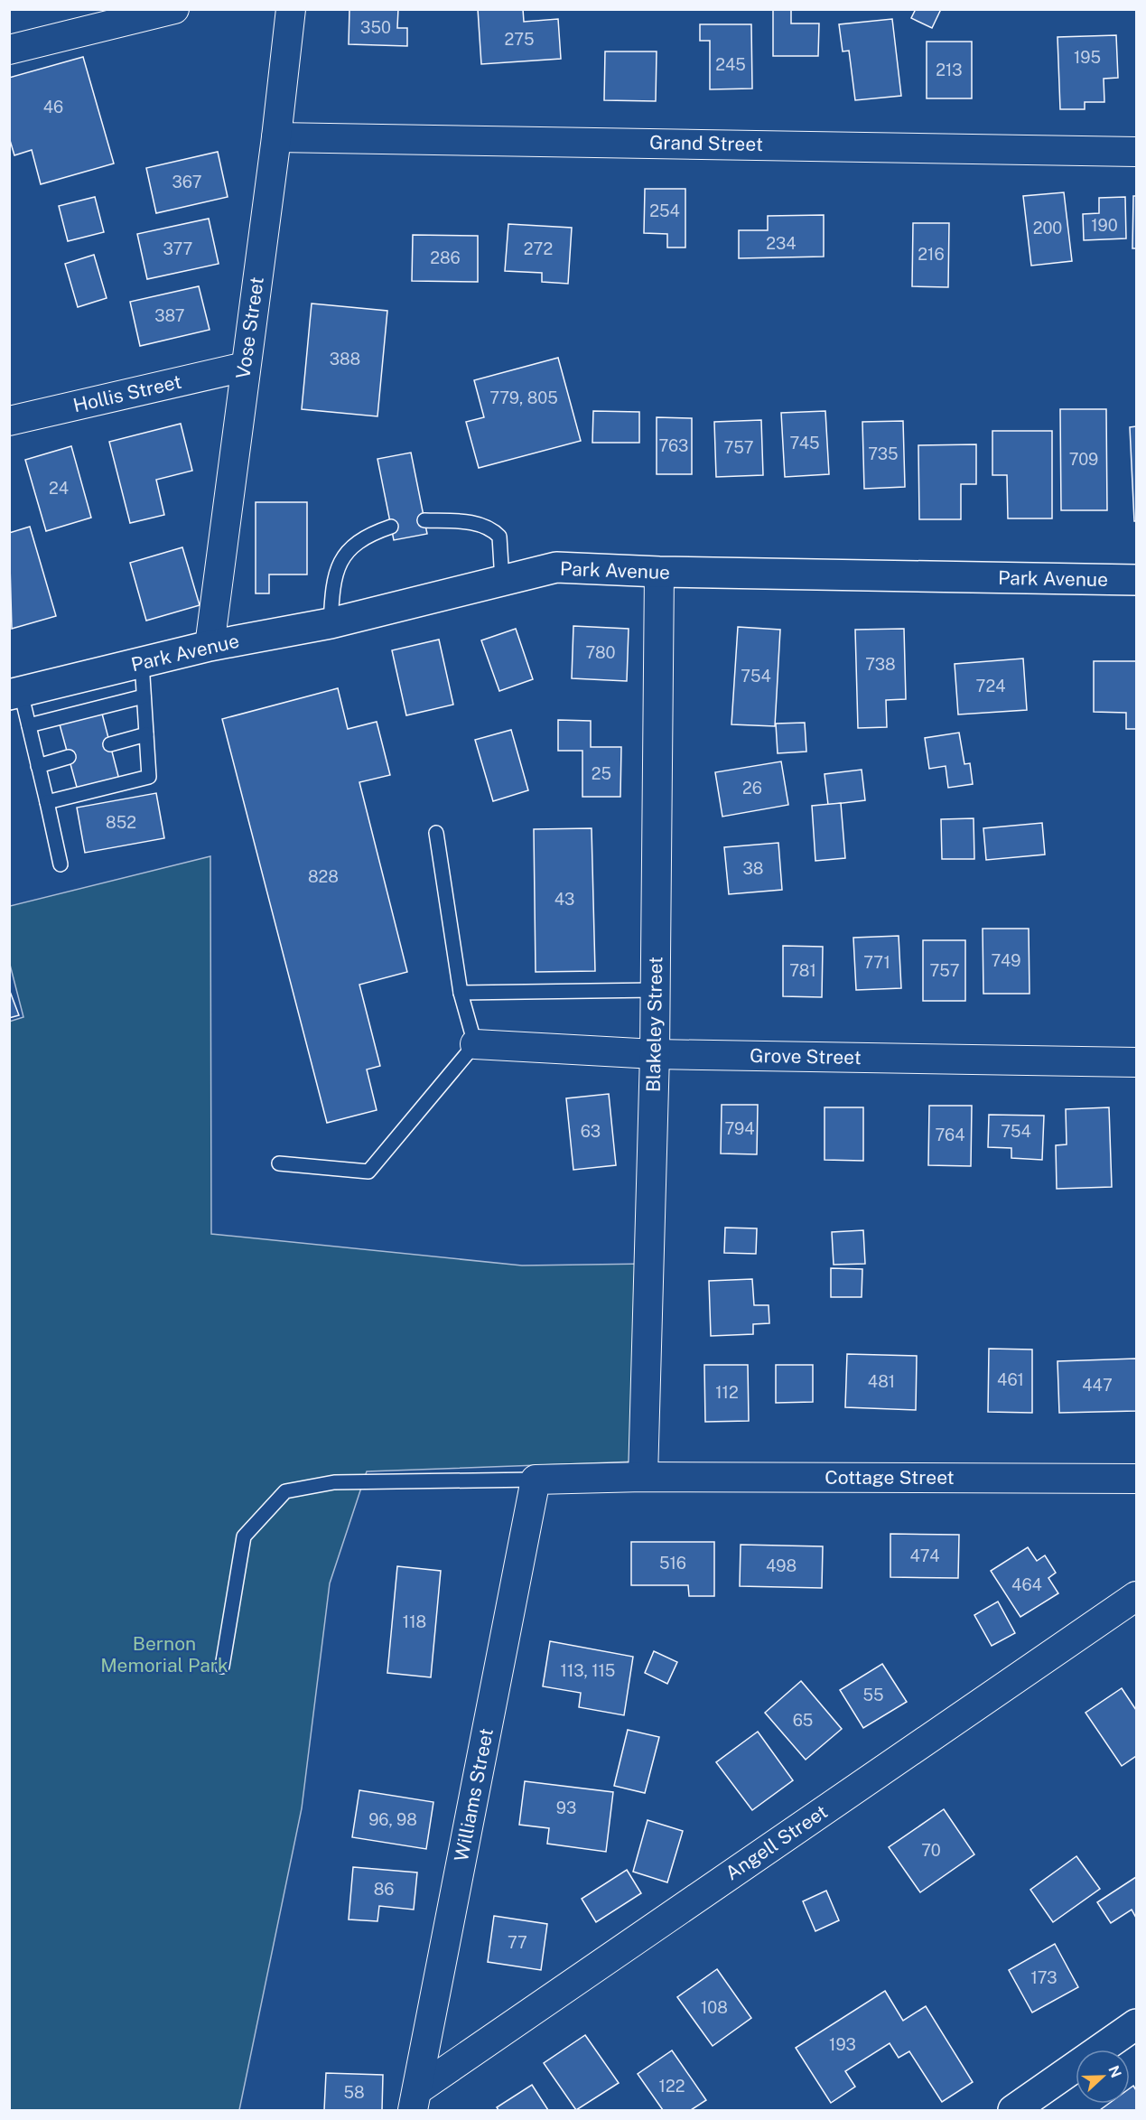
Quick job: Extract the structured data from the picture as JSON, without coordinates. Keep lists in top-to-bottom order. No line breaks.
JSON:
{"streets":{"main road":["Park Avenue"],"street":["Grand Street","Vose Street","Hollis Street","Blakeley Street","Grove Street","Cottage Street","Williams Street","Angell Street"]},"crossings":[["Grand Street","Vose Street"],["Vose Street","Hollis Street"],["Vose Street","Park Avenue"],["Park Avenue","Blakeley Street"],["Blakeley Street","Grove Street"],["Blakeley Street","Cottage Street"],["Cottage Street","Williams Street"],["Williams Street","Angell Street"]],"parks":["Bernon Memorial Park"],"house_numbers":["350","275","195","245","213","46","367","254","190","200","234","377","272","216","286","387","388","779, 805","745","763","757","735","709","24","780","738","754","724","25","26","852","38","828","43","749","771","781","757","794","63","754","764","461","481","447","112","474","516","498","464","118","113, 115","55","65","93","96, 98","70","86","77","173","108","193","122","58"],"north":"right"}
